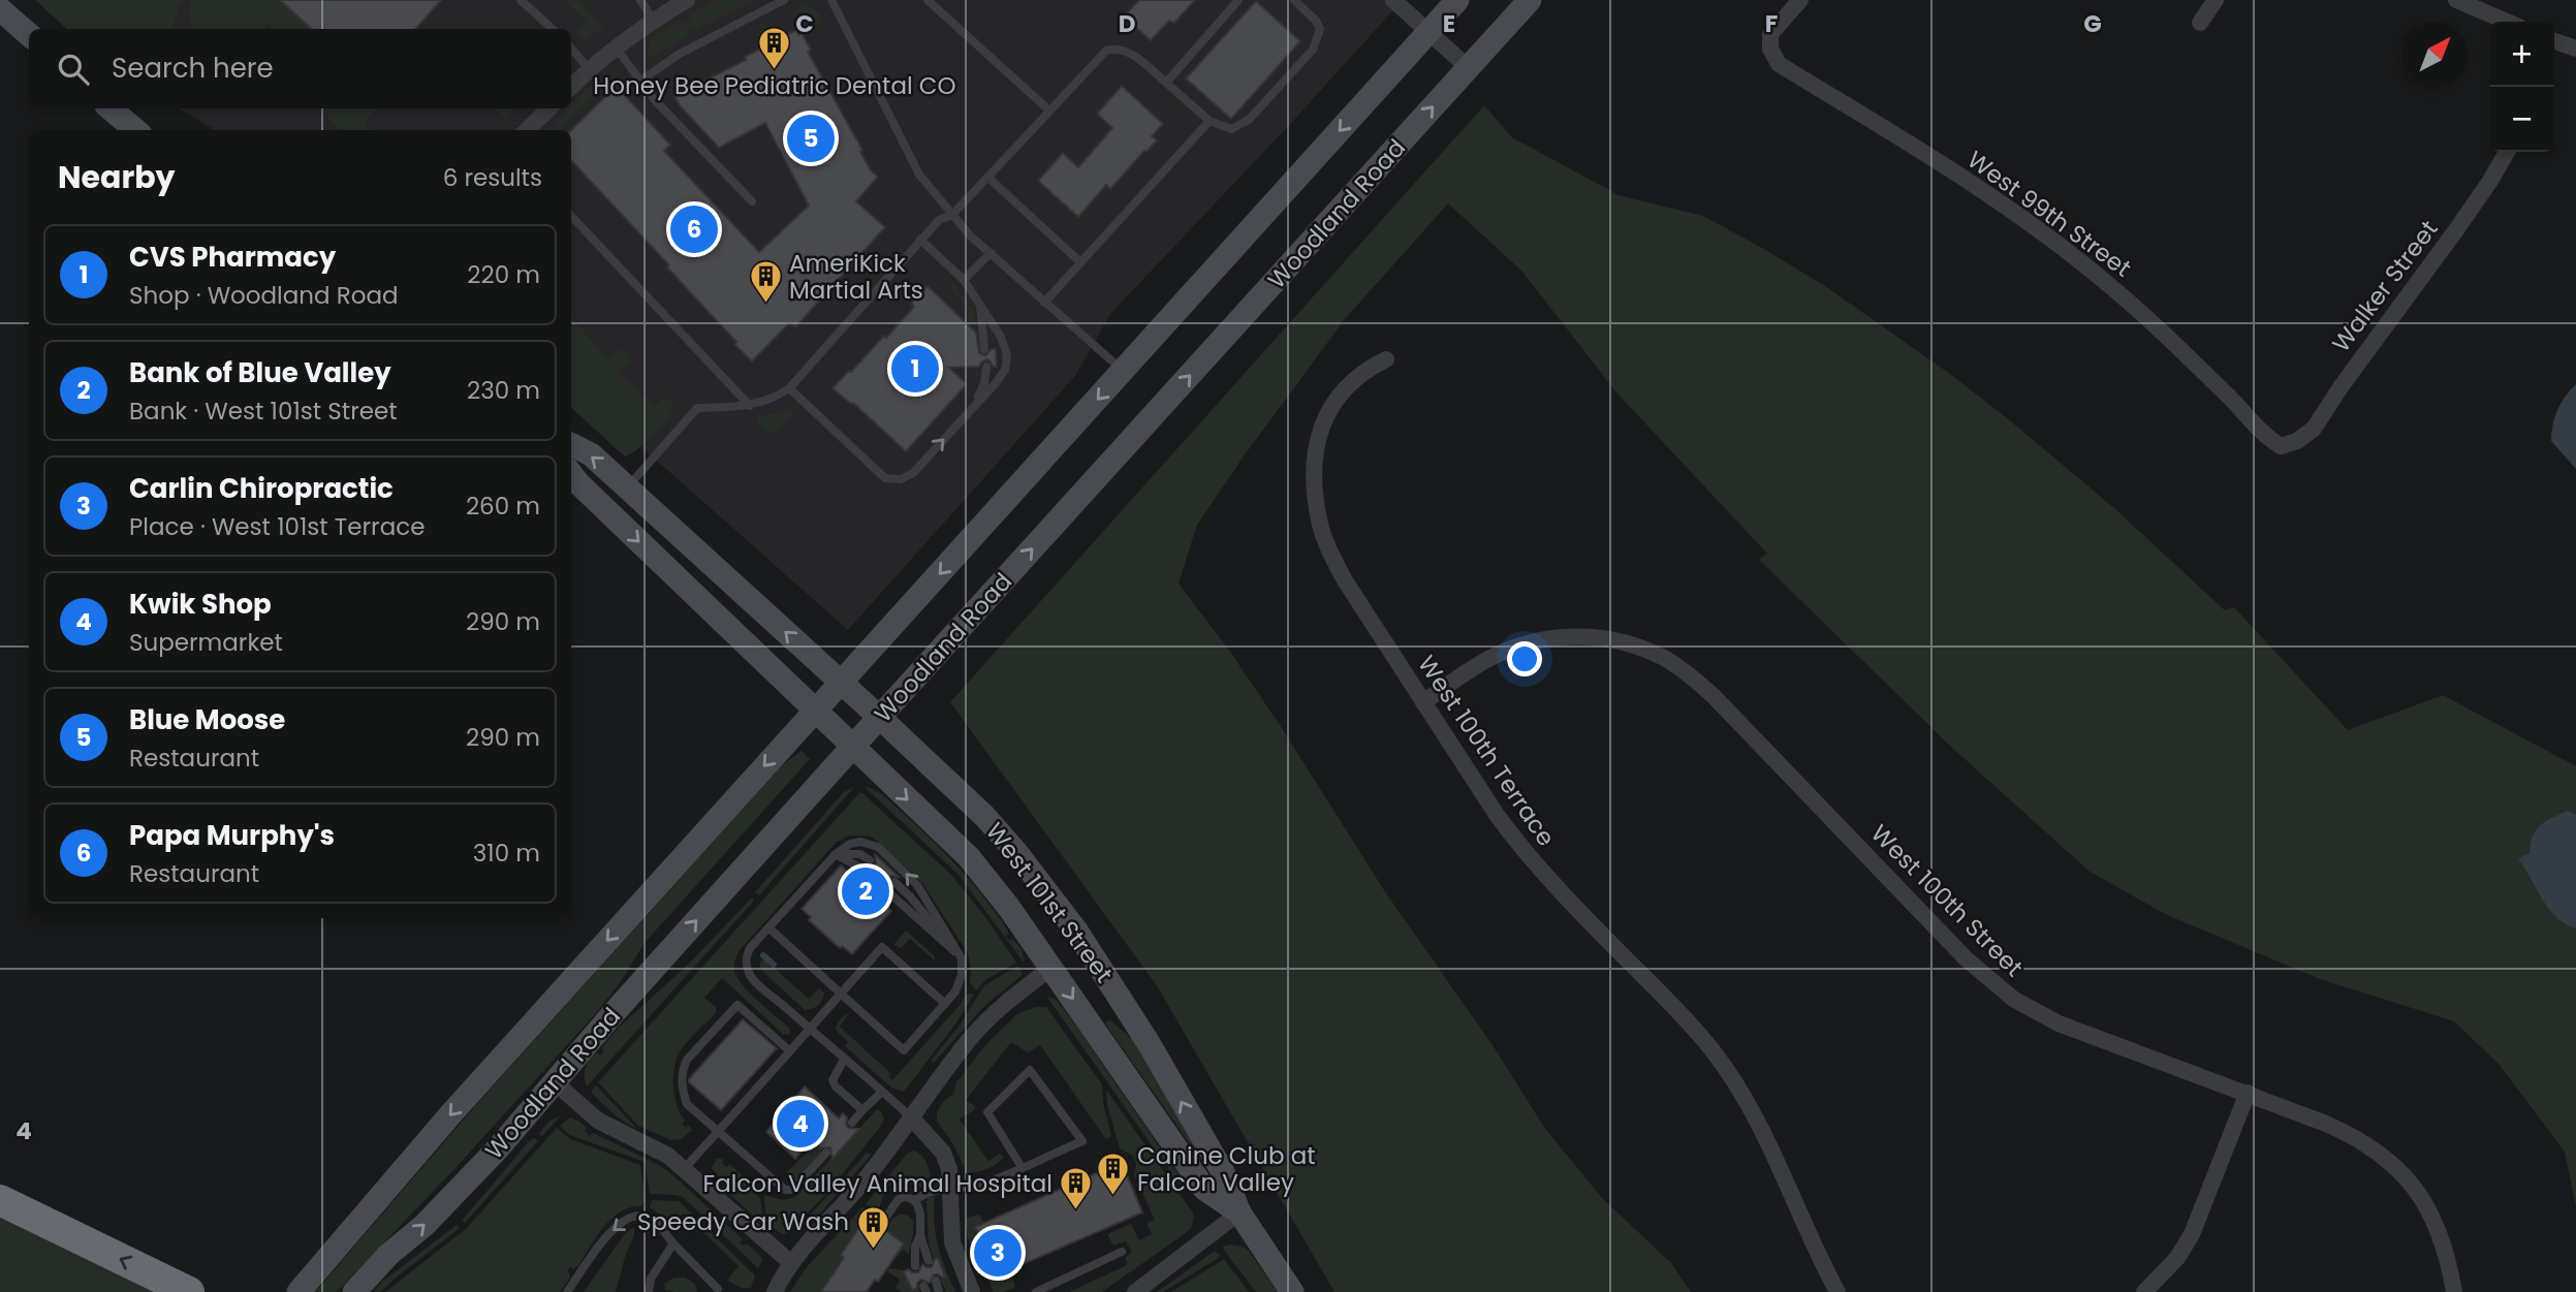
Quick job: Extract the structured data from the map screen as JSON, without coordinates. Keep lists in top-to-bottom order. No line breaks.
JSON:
{"streets":{"main road":["Woodland Road","West 101st Street"],"street":["West 99th Street","Walker Street","West 100th Terrace","West 100th Street"]},"crossings":[["Woodland Road","West 101st Street"],["West 99th Street","Walker Street"],["West 100th Terrace","West 100th Street"]],"places":{"building":["Honey Bee Pediatric Dental CO","AmeriKick Martial Arts","Canine Club at Falcon Valley","Falcon Valley Animal Hospital","Speedy Car Wash"]},"north":"top right","page":{"map_buttons":["+","−"],"search":"Search here","pins":["5","6","1","2","4","3"],"heading":["Nearby","6 results"],"list":[{"mark":"1","name":"CVS Pharmacy","note":"Shop · Woodland Road","value":"220 m"},{"mark":"2","name":"Bank of Blue Valley","note":"Bank · West 101st Street","value":"230 m"},{"mark":"3","name":"Carlin Chiropractic","note":"Place · West 101st Terrace","value":"260 m"},{"mark":"4","name":"Kwik Shop","note":"Supermarket","value":"290 m"},{"mark":"5","name":"Blue Moose","note":"Restaurant","value":"290 m"},{"mark":"6","name":"Papa Murphy's","note":"Restaurant","value":"310 m"}]},"grid":{"columns":["C","D","E","F","G"],"rows":["4"]}}
